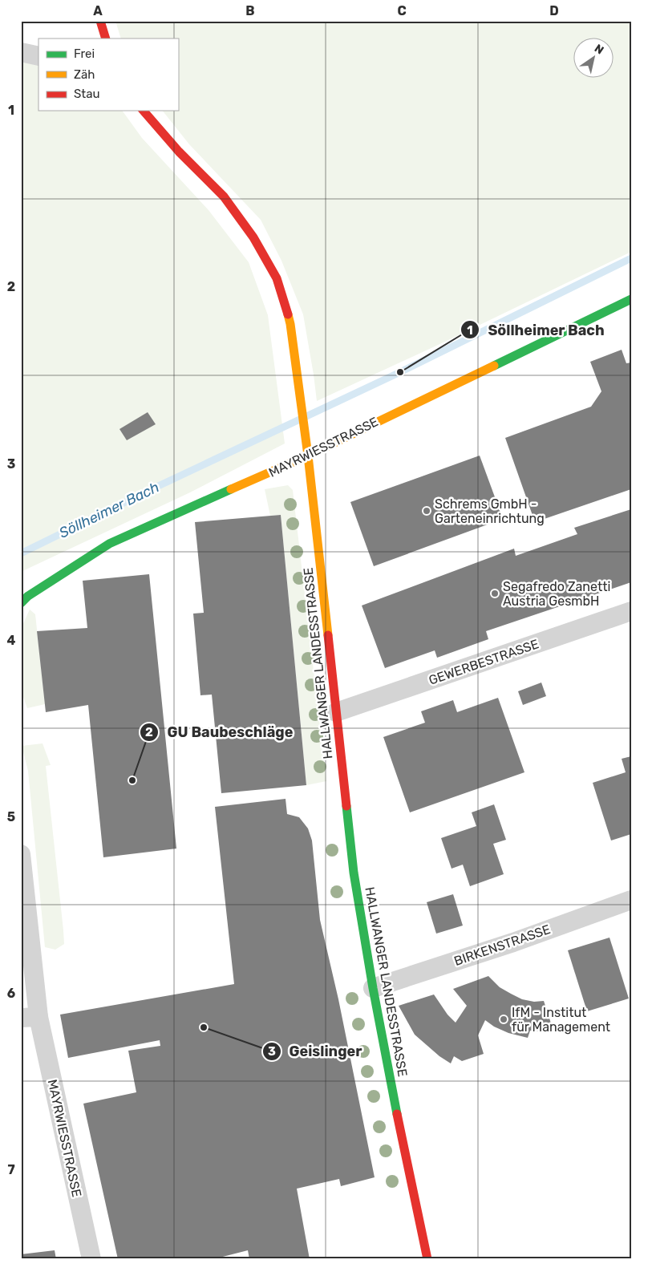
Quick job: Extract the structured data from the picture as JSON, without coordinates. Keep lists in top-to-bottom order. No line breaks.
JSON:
{"streets":{"street":["MAYRWIESSTRASSE","GEWERBESTRASSE","HALLWANGER LANDESSTRASSE","BIRKENSTRASSE"]},"crossings":[["MAYRWIESSTRASSE","HALLWANGER LANDESSTRASSE"],["GEWERBESTRASSE","HALLWANGER LANDESSTRASSE"],["HALLWANGER LANDESSTRASSE","BIRKENSTRASSE"]],"water":["Söllheimer Bach"],"places":["Söllheimer Bach","Schrems GmbH - Garteneinrichtung","Segafredo Zanetti Austria GesmbH","GU Baubeschläge","IfM - Institut für Management","Geislinger"],"legend":["Frei","Zäh","Stau"],"north":"top right","grid":{"columns":["A","B","C","D"],"rows":["1","2","3","4","5","6","7"]}}
